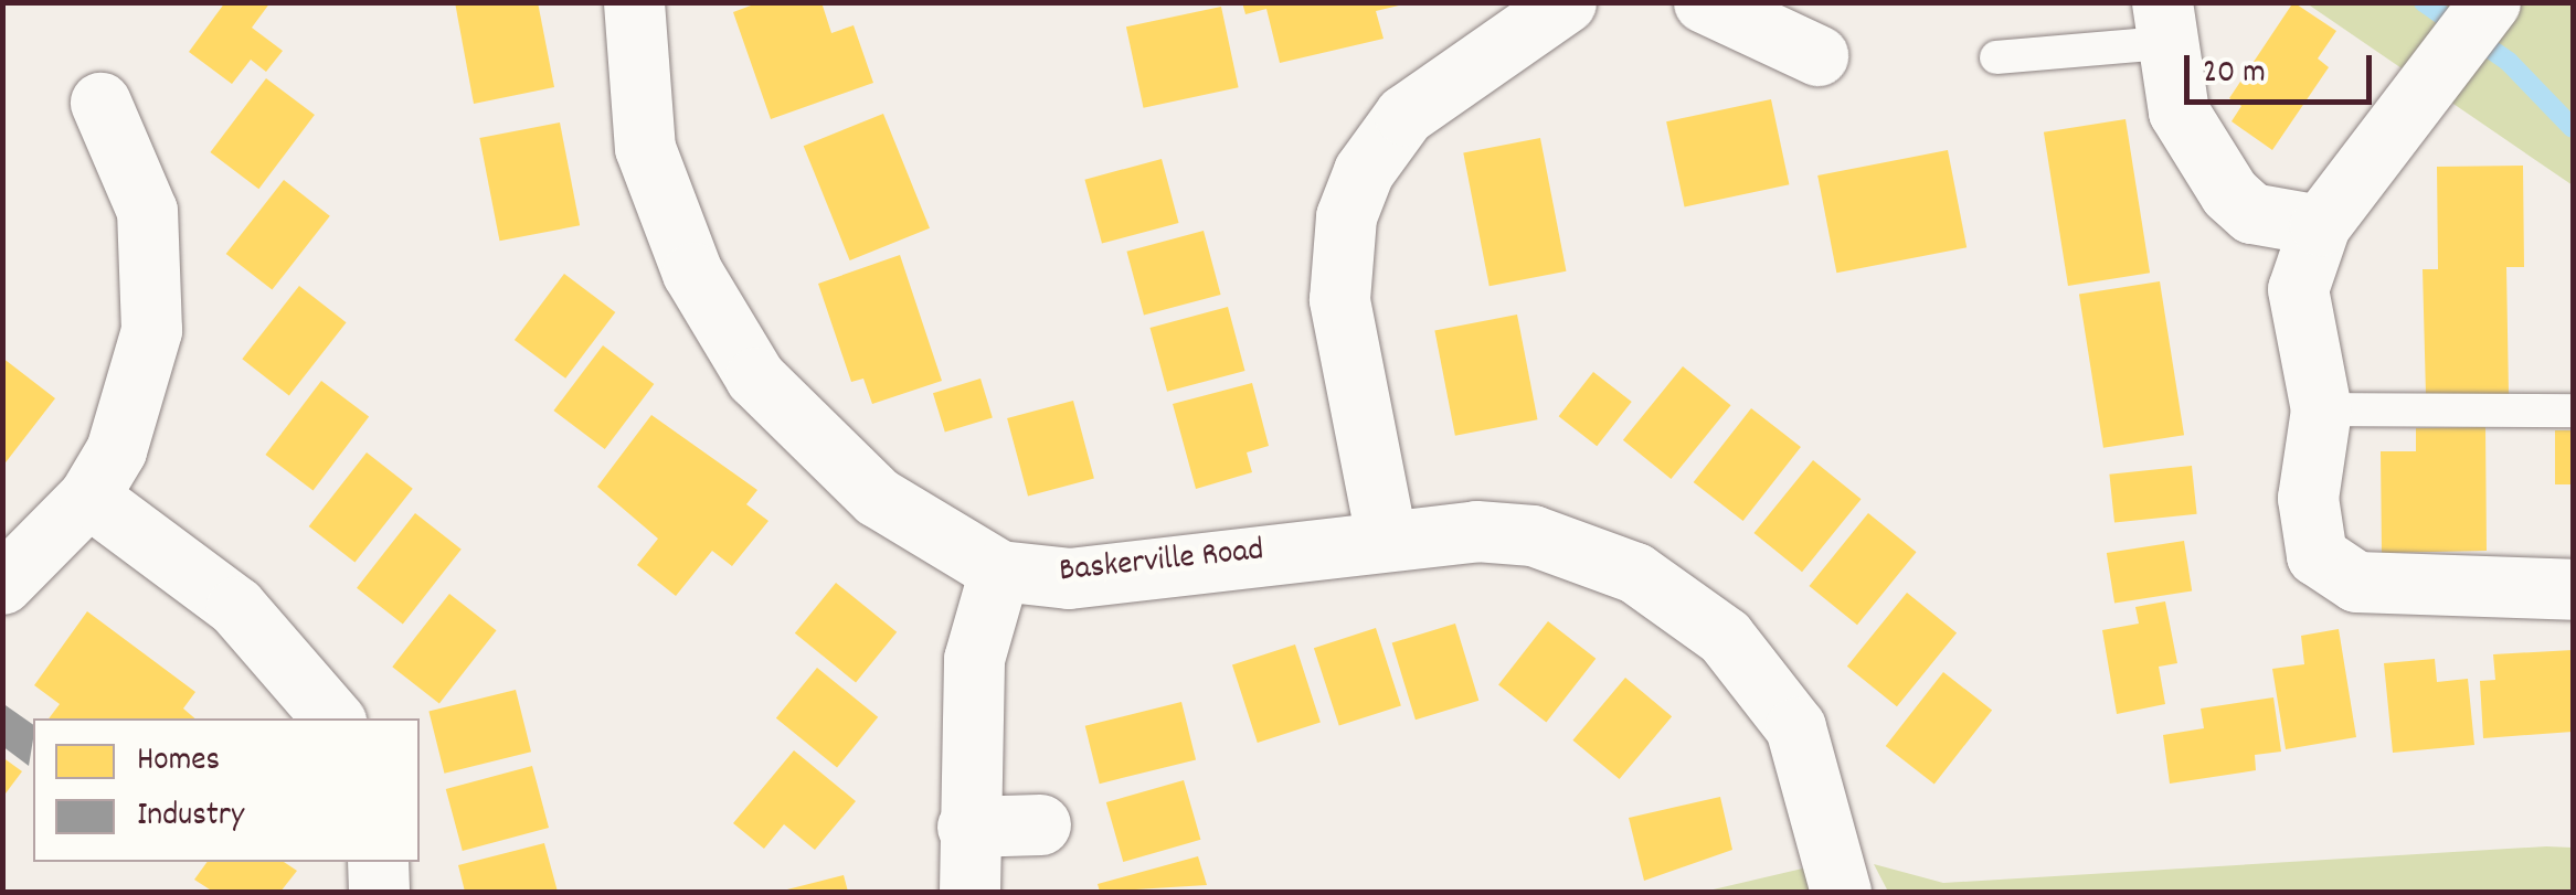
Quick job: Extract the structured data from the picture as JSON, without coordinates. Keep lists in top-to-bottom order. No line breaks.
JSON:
{"streets":{"street":["Baskerville Road"]},"legend":["Homes","Industry"],"scale_bar":"20 m"}
